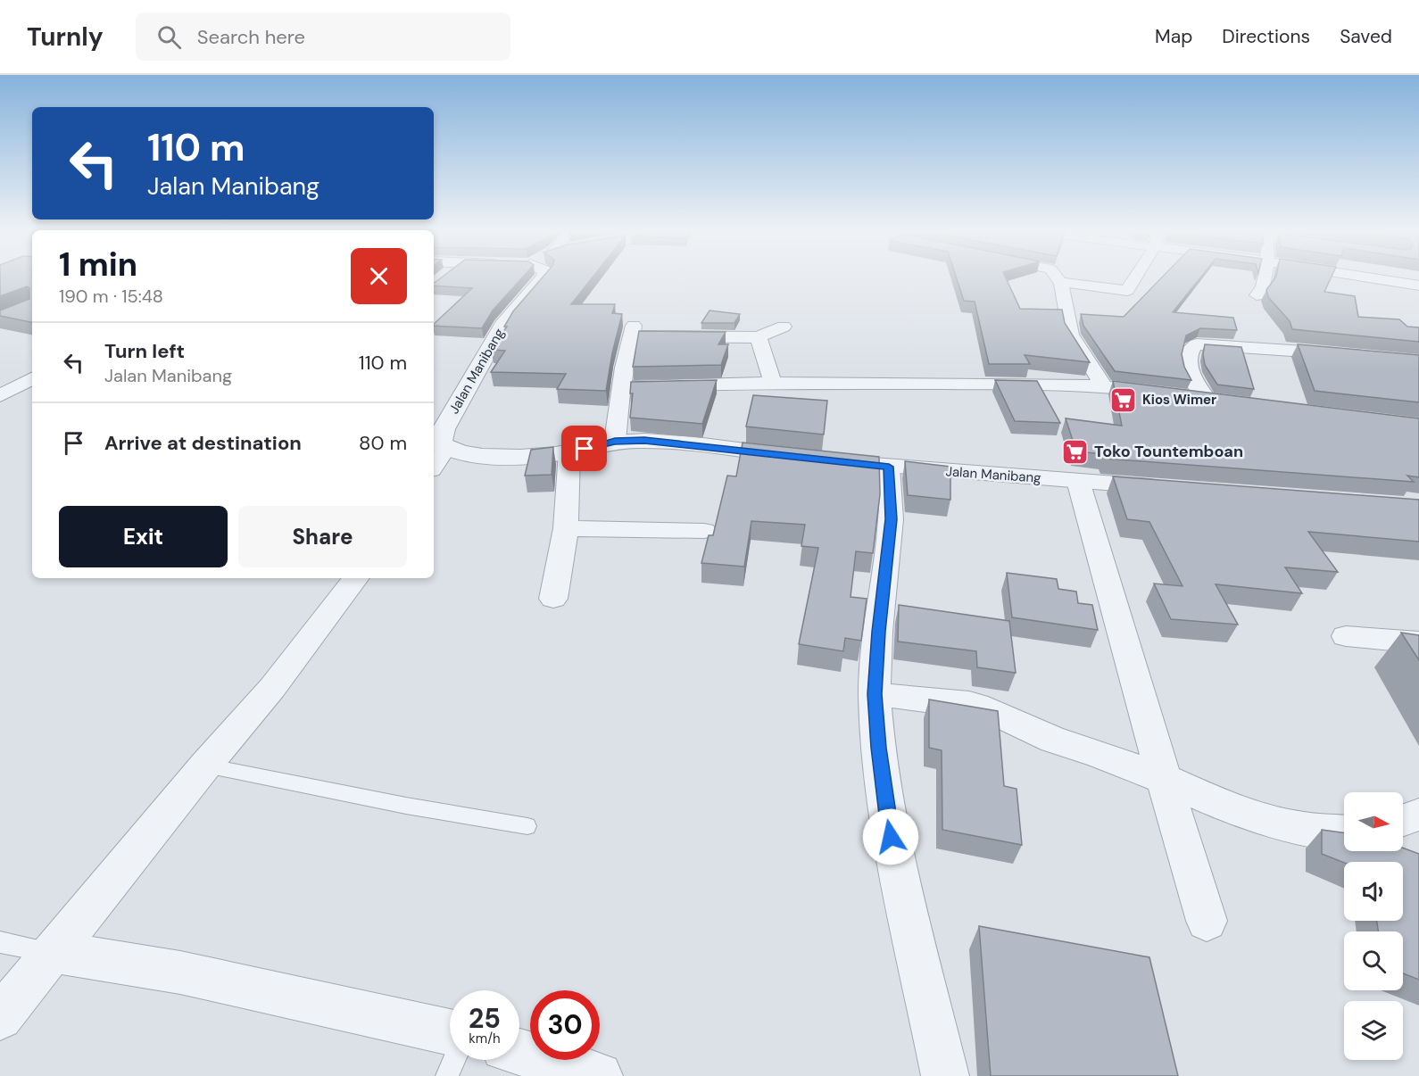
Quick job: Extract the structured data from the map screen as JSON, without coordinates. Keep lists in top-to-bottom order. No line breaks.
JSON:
{"streets":{"street":["Jalan Manibang"]},"places":{"supermarket":["Kios Wimer","Toko Tountemboan"]},"north":"right","page":{"header":"Turnly","search":"Search here","nav":["Map","Directions","Saved"],"turn":["110 m","Jalan Manibang"],"heading":["1 min","190 m · 15:48"],"list":[{"name":"Turn left","note":"Jalan Manibang","value":"110 m"},{"name":"Arrive at destination","value":"80 m"}],"buttons":["Exit","Share"],"speed":"25 km/h","limit":"30"}}
